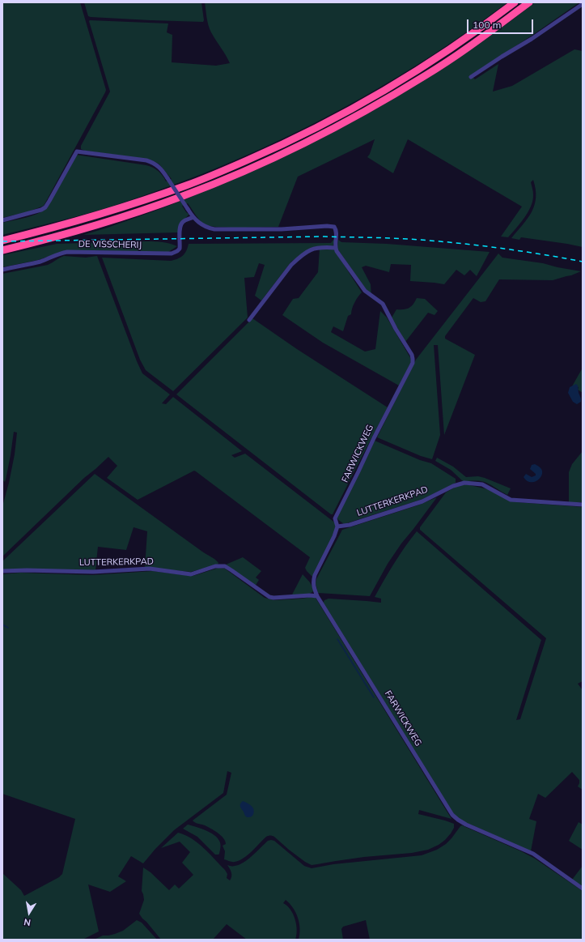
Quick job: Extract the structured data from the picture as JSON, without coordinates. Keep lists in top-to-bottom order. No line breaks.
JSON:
{"streets":{"street":["DE VISSCHERIJ","FARWICKWEG","LUTTERKERKPAD"]},"crossings":[["FARWICKWEG","LUTTERKERKPAD"]],"scale_bar":"100 m","north":"bottom"}
